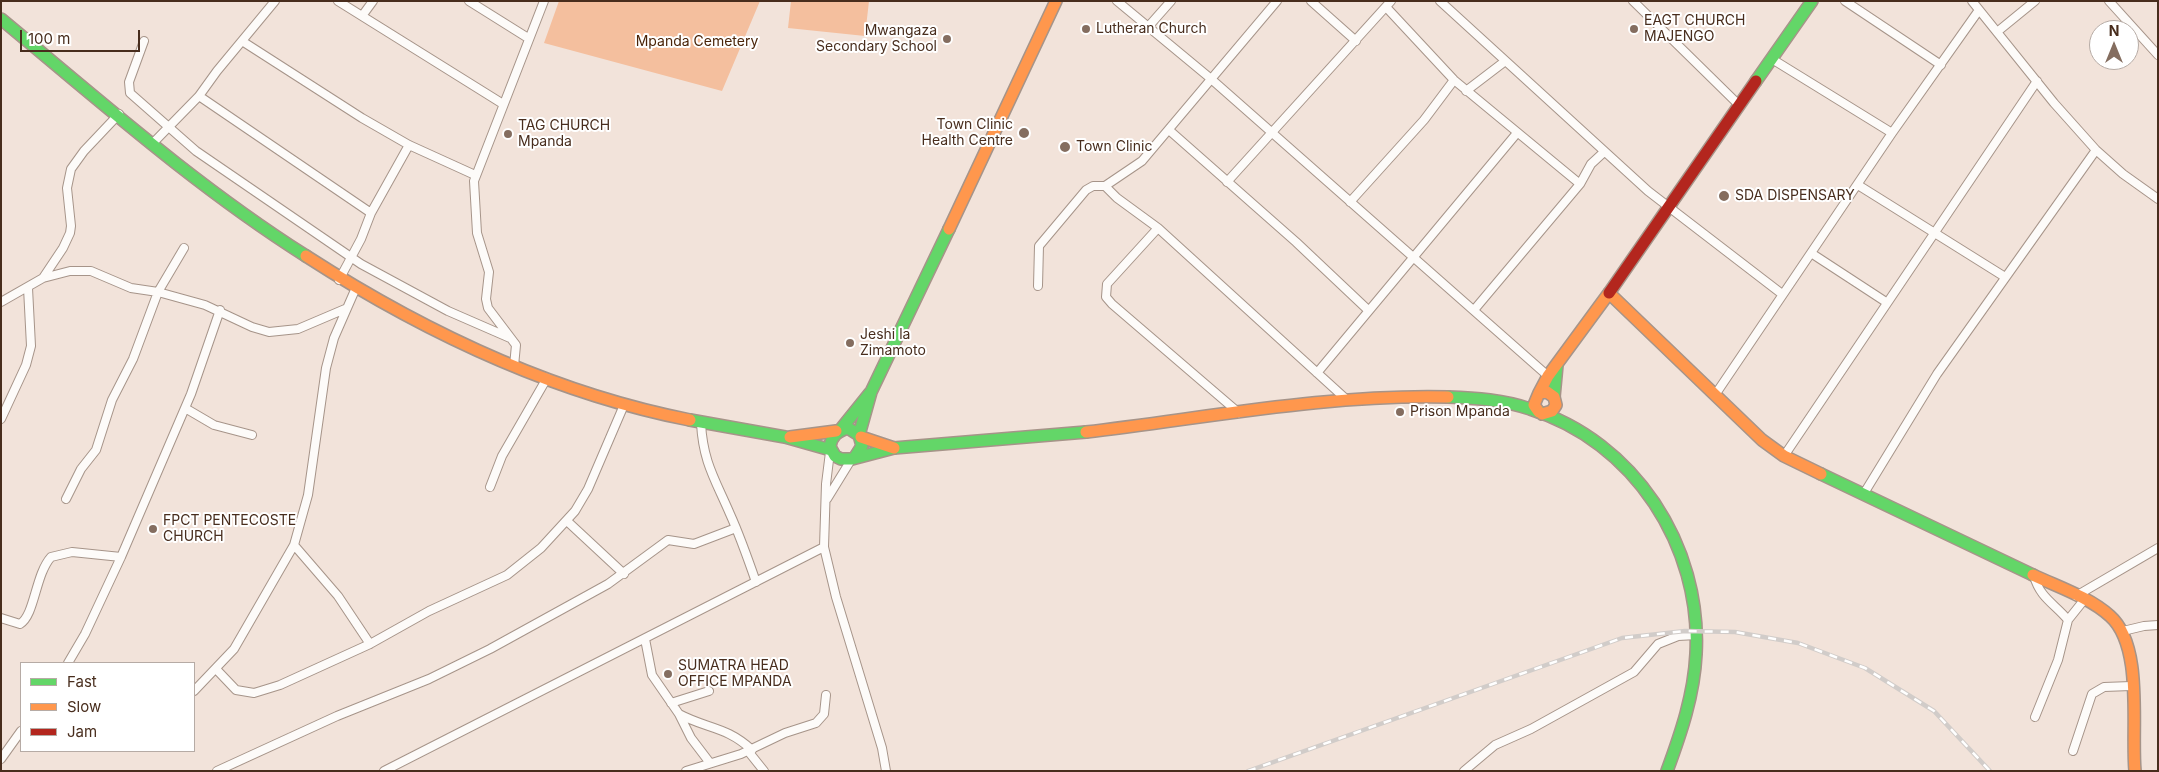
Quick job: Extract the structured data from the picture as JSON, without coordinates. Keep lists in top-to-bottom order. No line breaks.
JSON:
{"parks":["Mpanda Cemetery"],"places":["Lutheran Church","EAGT CHURCH MAJENGO","Mwangaza Secondary School","Town Clinic Health Centre","TAG CHURCH Mpanda","Town Clinic","SDA DISPENSARY","Jeshi la Zimamoto","Prison Mpanda","FPCT PENTECOSTE CHURCH","SUMATRA HEAD OFFICE MPANDA"],"legend":["Fast","Slow","Jam"],"scale_bar":"100 m","north":"top"}
